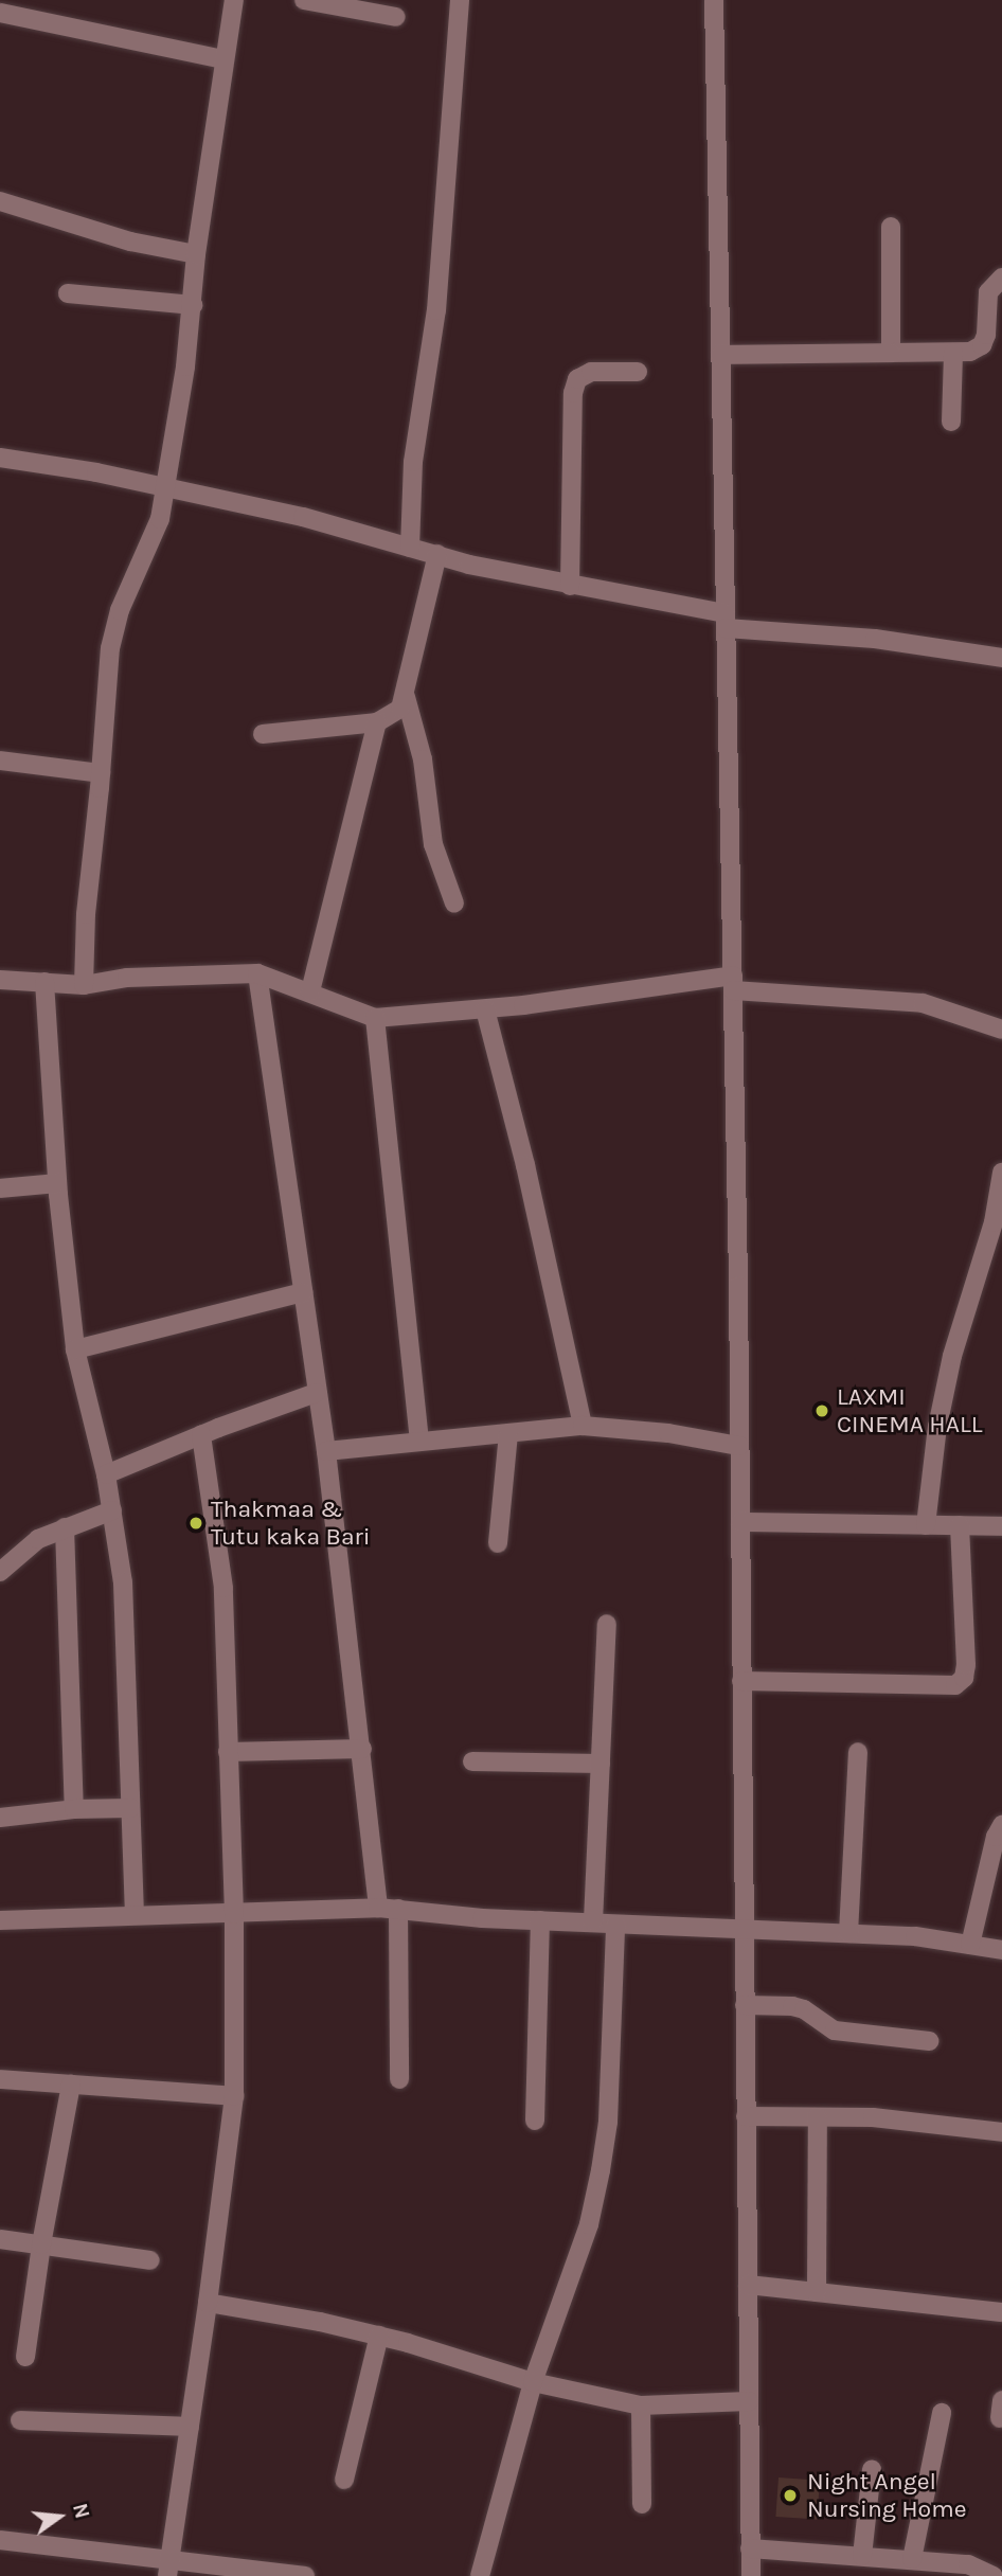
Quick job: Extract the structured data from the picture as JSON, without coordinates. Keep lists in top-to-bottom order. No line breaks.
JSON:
{"places":["LAXMI CINEMA HALL","Thakmaa & Tutu kaka Bari","Night Angel Nursing Home"],"north":"right"}
